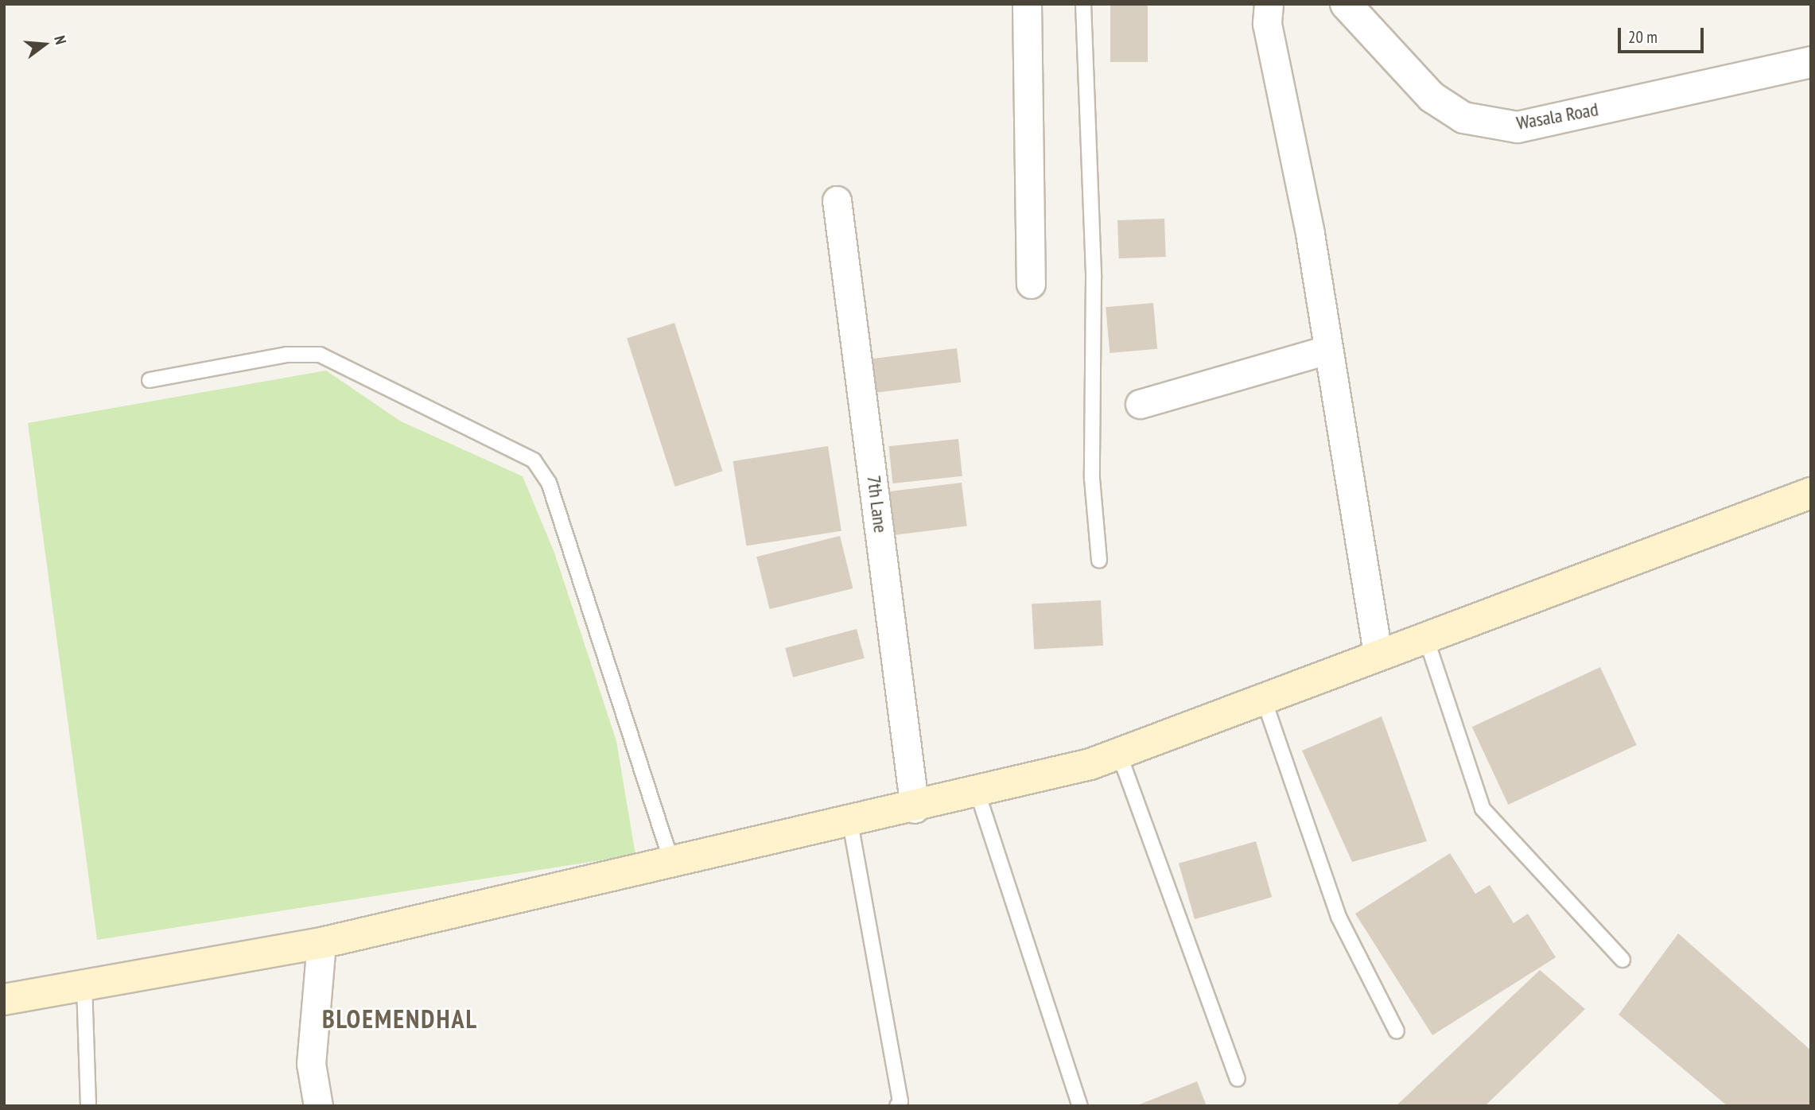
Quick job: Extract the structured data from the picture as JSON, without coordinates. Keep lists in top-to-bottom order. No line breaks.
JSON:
{"streets":{"street":["Wasala Road","7th Lane"]},"districts":["BLOEMENDHAL"],"scale_bar":"20 m","north":"right"}
